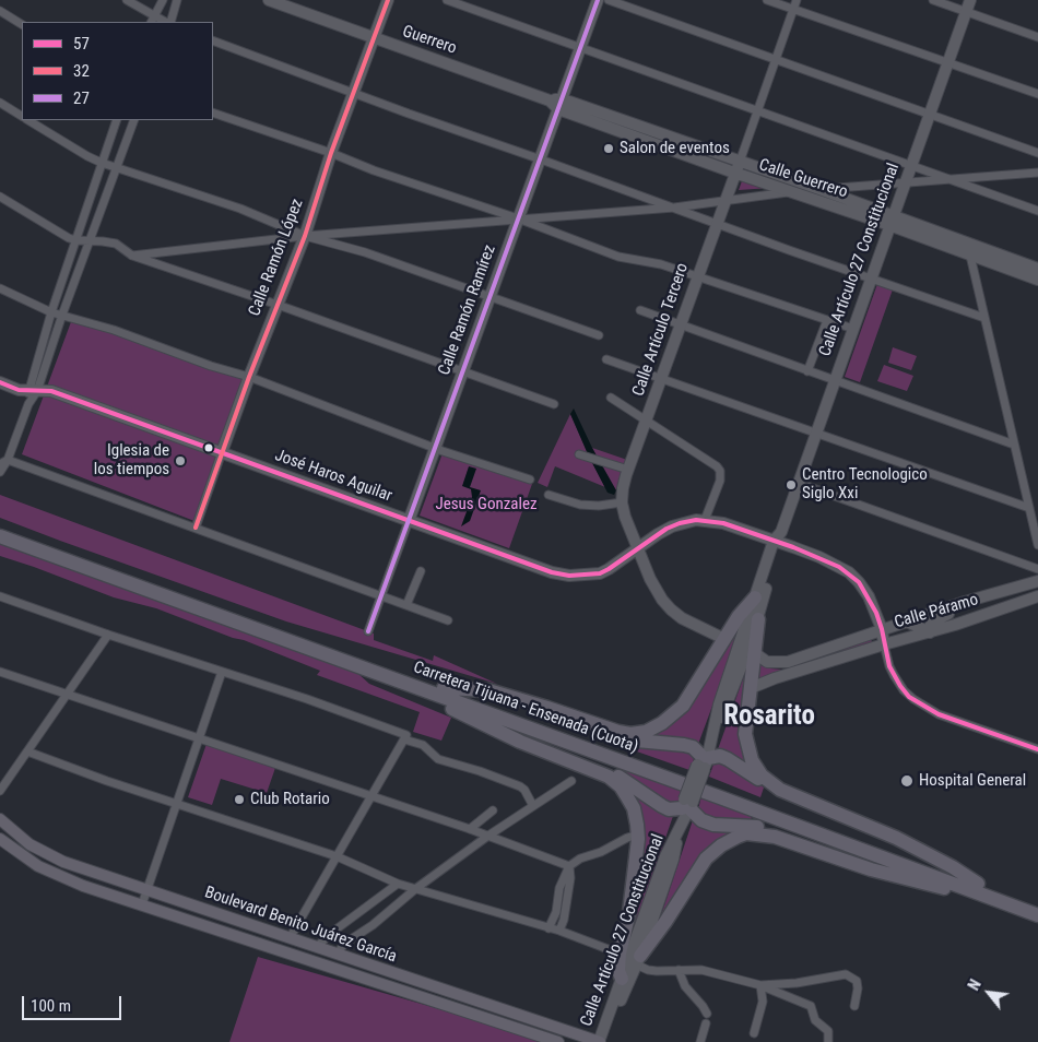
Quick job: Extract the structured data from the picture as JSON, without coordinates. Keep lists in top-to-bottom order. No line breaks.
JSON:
{"streets":{"highway":["Carretera Tijuana - Ensenada (Cuota)"],"main road":["Guerrero","Calle Guerrero","Calle Ramón López","Calle Artículo 27 Constitucional","Calle Ramón Ramírez","Calle Artículo Tercero","José Haros Aguilar","Calle Páramo","Boulevard Benito Juárez García"]},"crossings":[["Guerrero","Calle Guerrero"],["Guerrero","Calle Ramón López"],["Guerrero","Calle Ramón Ramírez"],["Calle Guerrero","Calle Artículo 27 Constitucional"],["Calle Guerrero","Calle Ramón Ramírez"],["Calle Guerrero","Calle Artículo Tercero"],["Calle Ramón López","José Haros Aguilar"],["Calle Artículo 27 Constitucional","José Haros Aguilar"],["Calle Artículo 27 Constitucional","Boulevard Benito Juárez García"],["Calle Ramón Ramírez","José Haros Aguilar"],["Calle Artículo Tercero","José Haros Aguilar"],["José Haros Aguilar","Calle Páramo"]],"districts":["Rosarito"],"parks":["Jesus Gonzalez"],"places":["Salon de eventos","Iglesia de los tiempos","Centro Tecnologico Siglo Xxi","Hospital General","Club Rotario"],"lines":["transit line 32","transit line 27","transit line 57"],"legend":["57","32","27"],"scale_bar":"100 m","north":"top left"}
